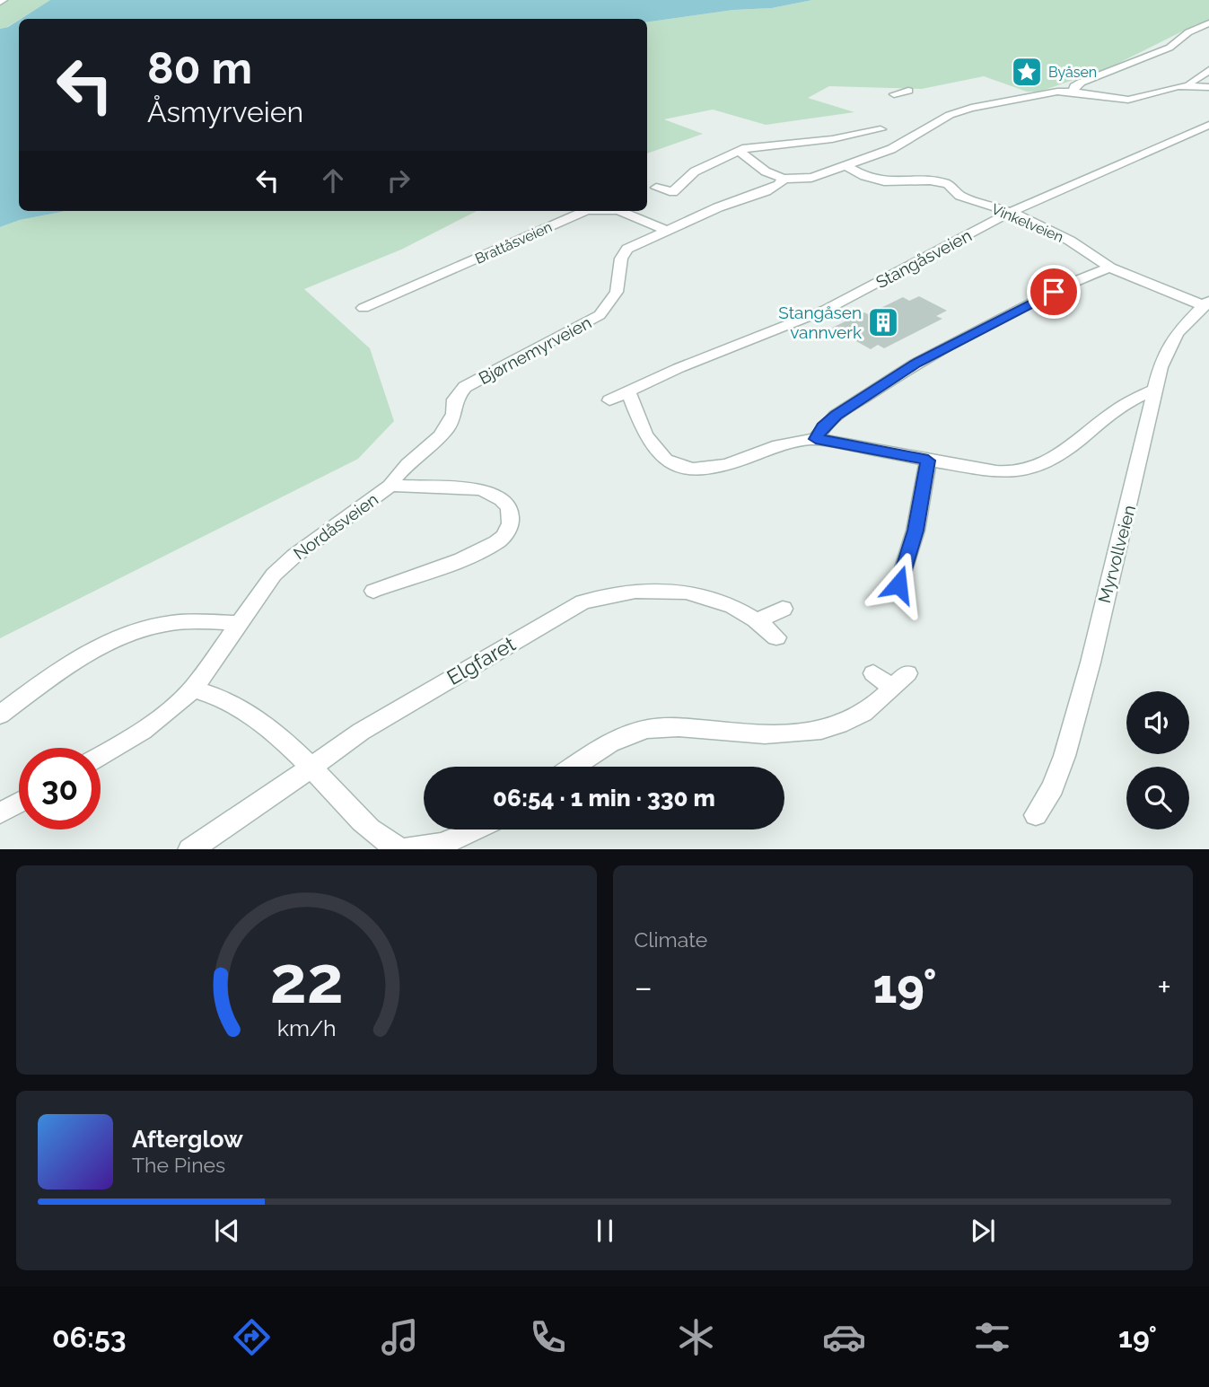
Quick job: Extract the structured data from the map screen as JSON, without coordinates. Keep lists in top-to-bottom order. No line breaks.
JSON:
{"streets":{"street":["Vinkelveien","Brattåsveien","Stangåsveien","Bjørnemyrveien","Nordåsveien","Myrvollveien","Elgfaret"]},"crossings":[["Vinkelveien","Stangåsveien"],["Vinkelveien","Bjørnemyrveien"],["Vinkelveien","Myrvollveien"],["Brattåsveien","Bjørnemyrveien"],["Bjørnemyrveien","Nordåsveien"]],"places":{"place":["Byåsen"],"building":["Stangåsen vannverk"]},"page":{"turn":["80 m","Åsmyrveien"],"limit":"30","trip":"06:54 · 1 min · 330 m","tile":"Climate","heat":["−","19°","+"],"song":["Afterglow","The Pines"],"tabs":["06:53","19°"],"gauge":["22","km/h"]}}
